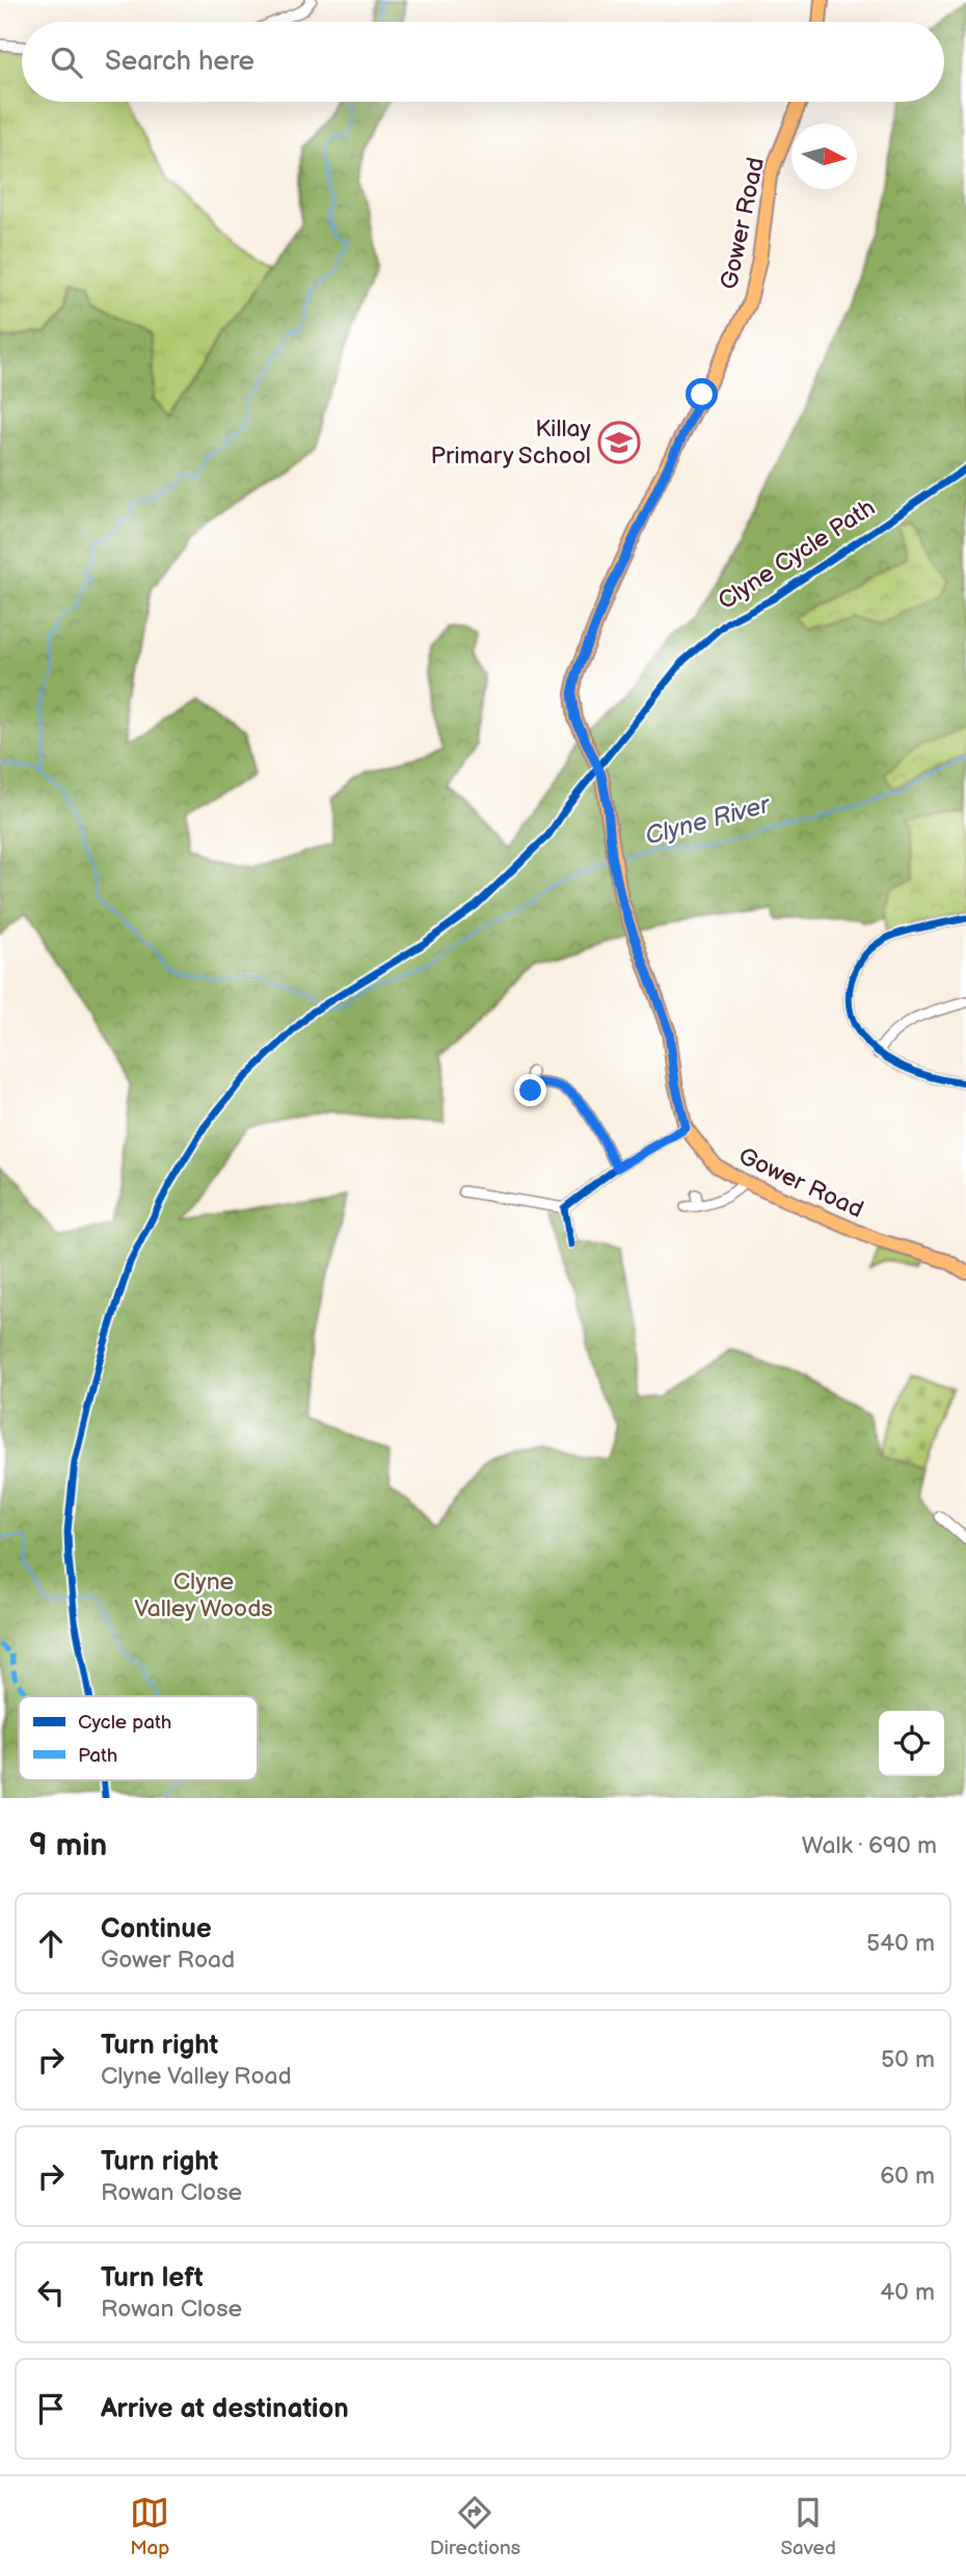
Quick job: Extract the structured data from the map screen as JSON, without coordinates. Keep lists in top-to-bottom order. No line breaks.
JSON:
{"streets":{"main road":["Gower Road"],"cycle path":["Clyne Cycle Path"]},"water":["Clyne River"],"parks":["Clyne Valley Woods"],"places":{"school or university":["Killay Primary School"]},"legend":["Cycle path","Path"],"north":"right","page":{"search":"Search here","heading":["9 min","Walk · 690 m"],"list":[["Continue","Gower Road","540 m"],["Turn right","Clyne Valley Road","50 m"],["Turn right","Rowan Close","60 m"],["Turn left","Rowan Close","40 m"],"Arrive at destination"],"nav":["Map","Directions","Saved"]}}
